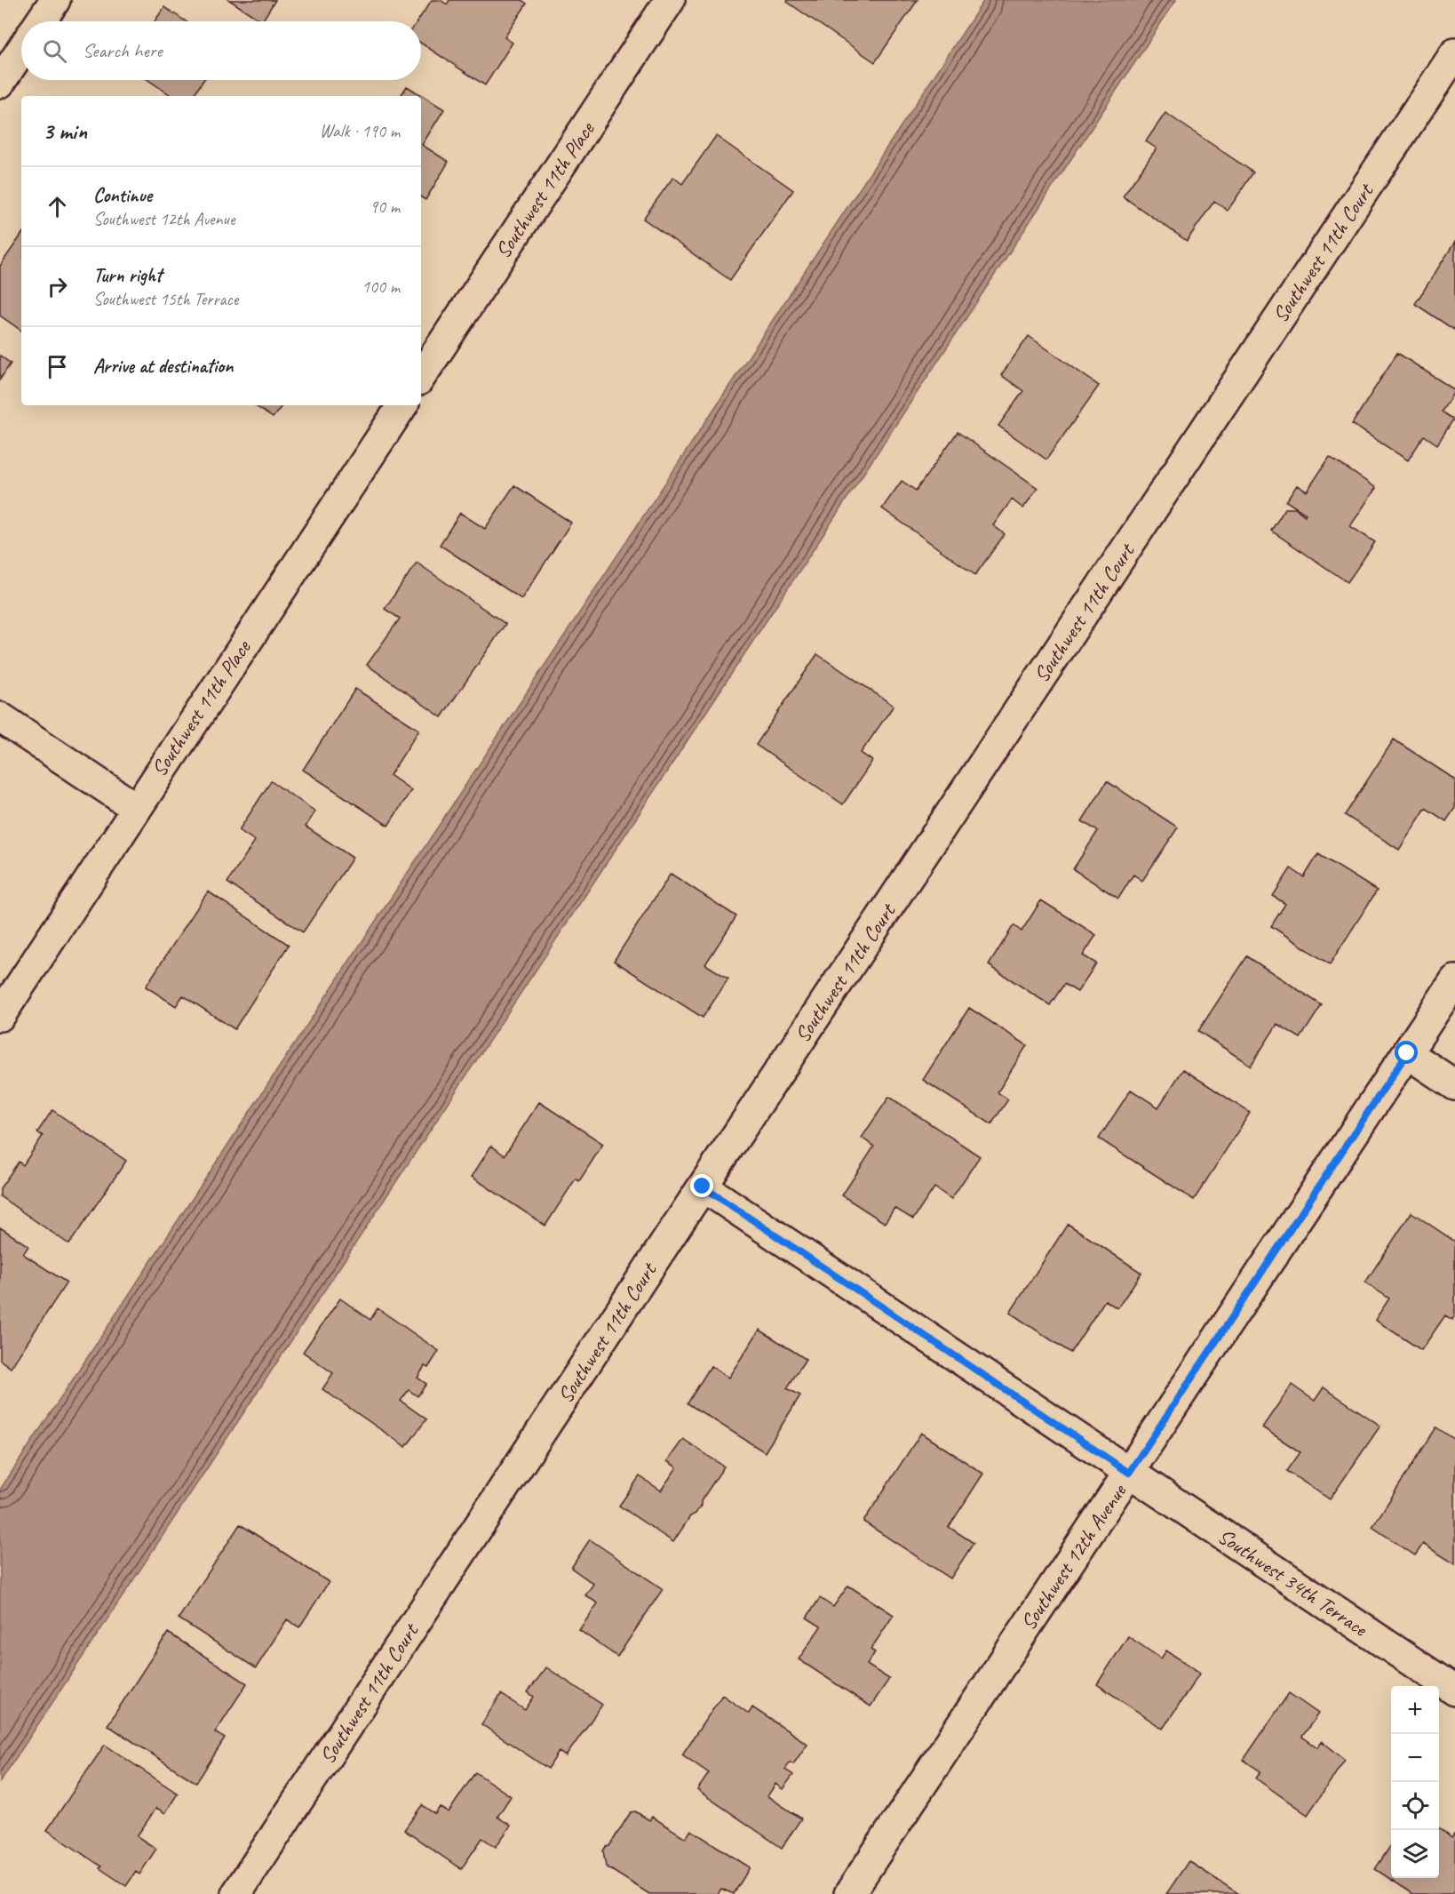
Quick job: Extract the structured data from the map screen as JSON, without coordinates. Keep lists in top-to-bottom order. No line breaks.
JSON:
{"streets":{"street":["Southwest 11th Place","Southwest 11th Court","Southwest 12th Avenue","Southwest 34th Terrace"]},"crossings":[["Southwest 11th Court","Southwest 34th Terrace"],["Southwest 12th Avenue","Southwest 34th Terrace"]],"page":{"search":"Search here","heading":["3 min","Walk · 190 m"],"list":[["Continue","Southwest 12th Avenue","90 m"],["Turn right","Southwest 15th Terrace","100 m"],"Arrive at destination"],"map_buttons":["+","−"]}}
